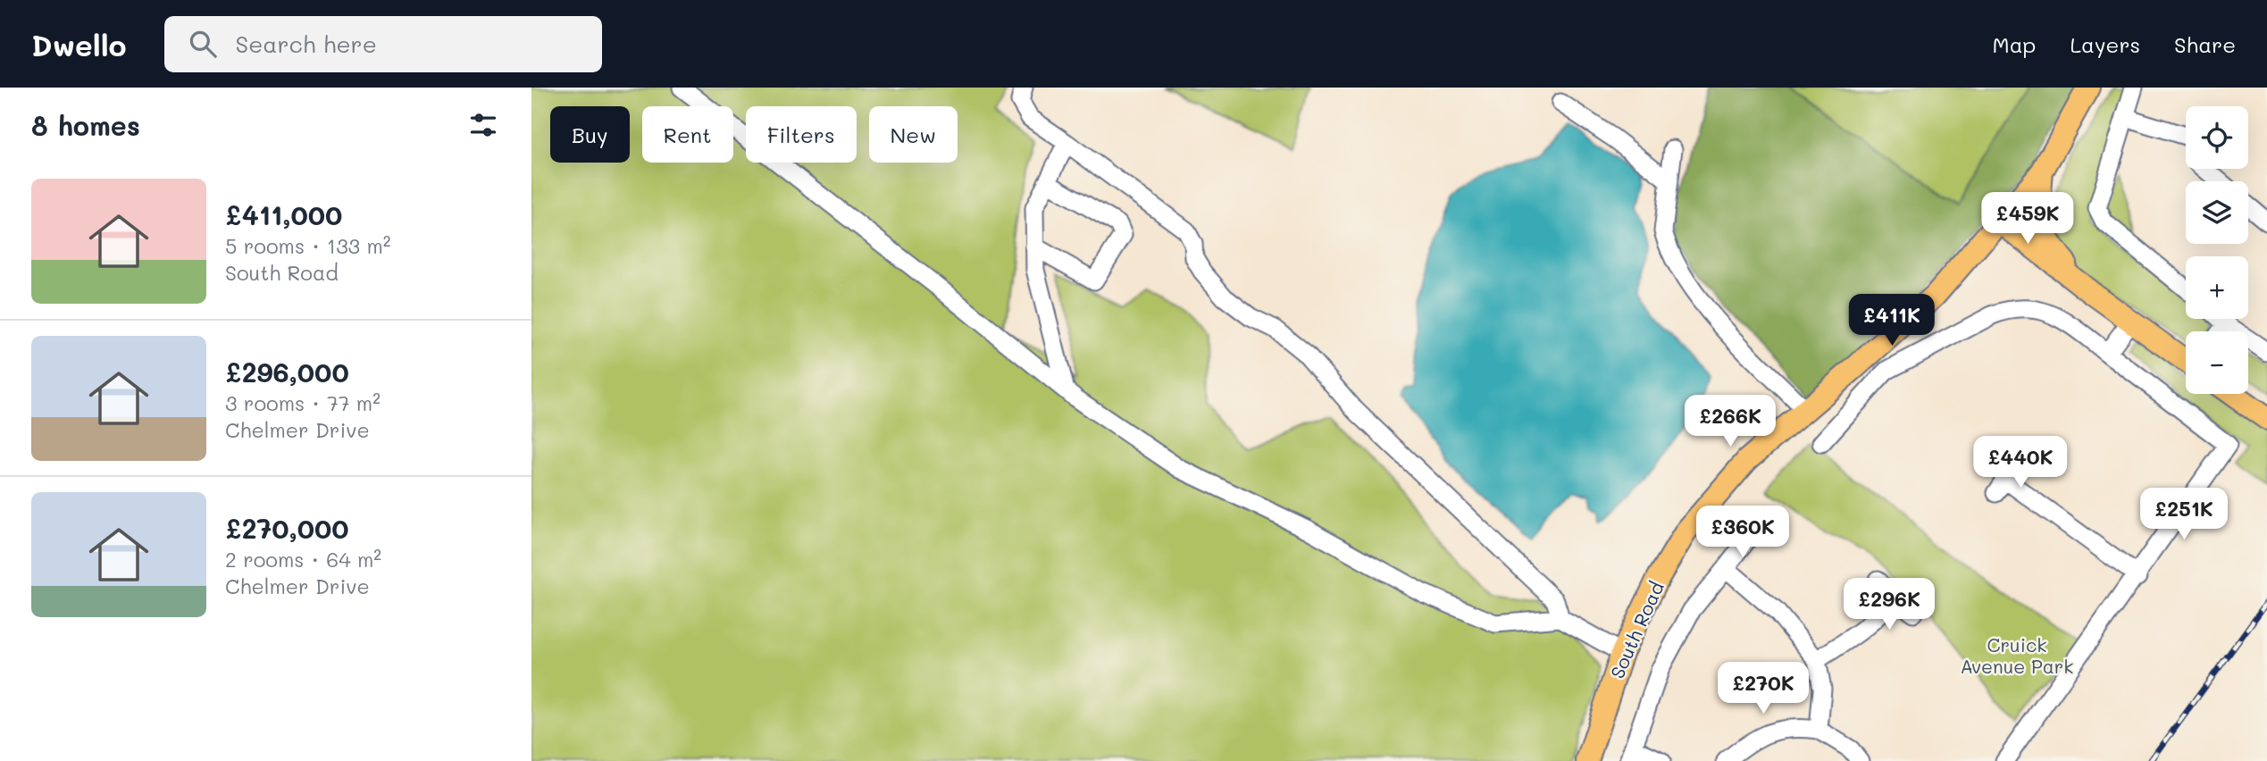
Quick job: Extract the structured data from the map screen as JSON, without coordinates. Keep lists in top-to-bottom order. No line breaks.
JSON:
{"streets":{"main road":["South Road"]},"parks":["Cruick Avenue Park"],"page":{"header":"Dwello","search":"Search here","nav":["Map","Layers","Share"],"heading":"8 homes","map_buttons":["+","−"],"chip":["Buy","Rent","Filters","New"],"list":[{"name":"£411,000","note":"5 rooms · 133 m² · South Road"},{"name":"£296,000","note":"3 rooms · 77 m² · Chelmer Drive"},{"name":"£270,000","note":"2 rooms · 64 m² · Chelmer Drive"}],"price":["£459K","£411K","£266K","£440K","£251K","£360K","£296K","£270K"]}}
